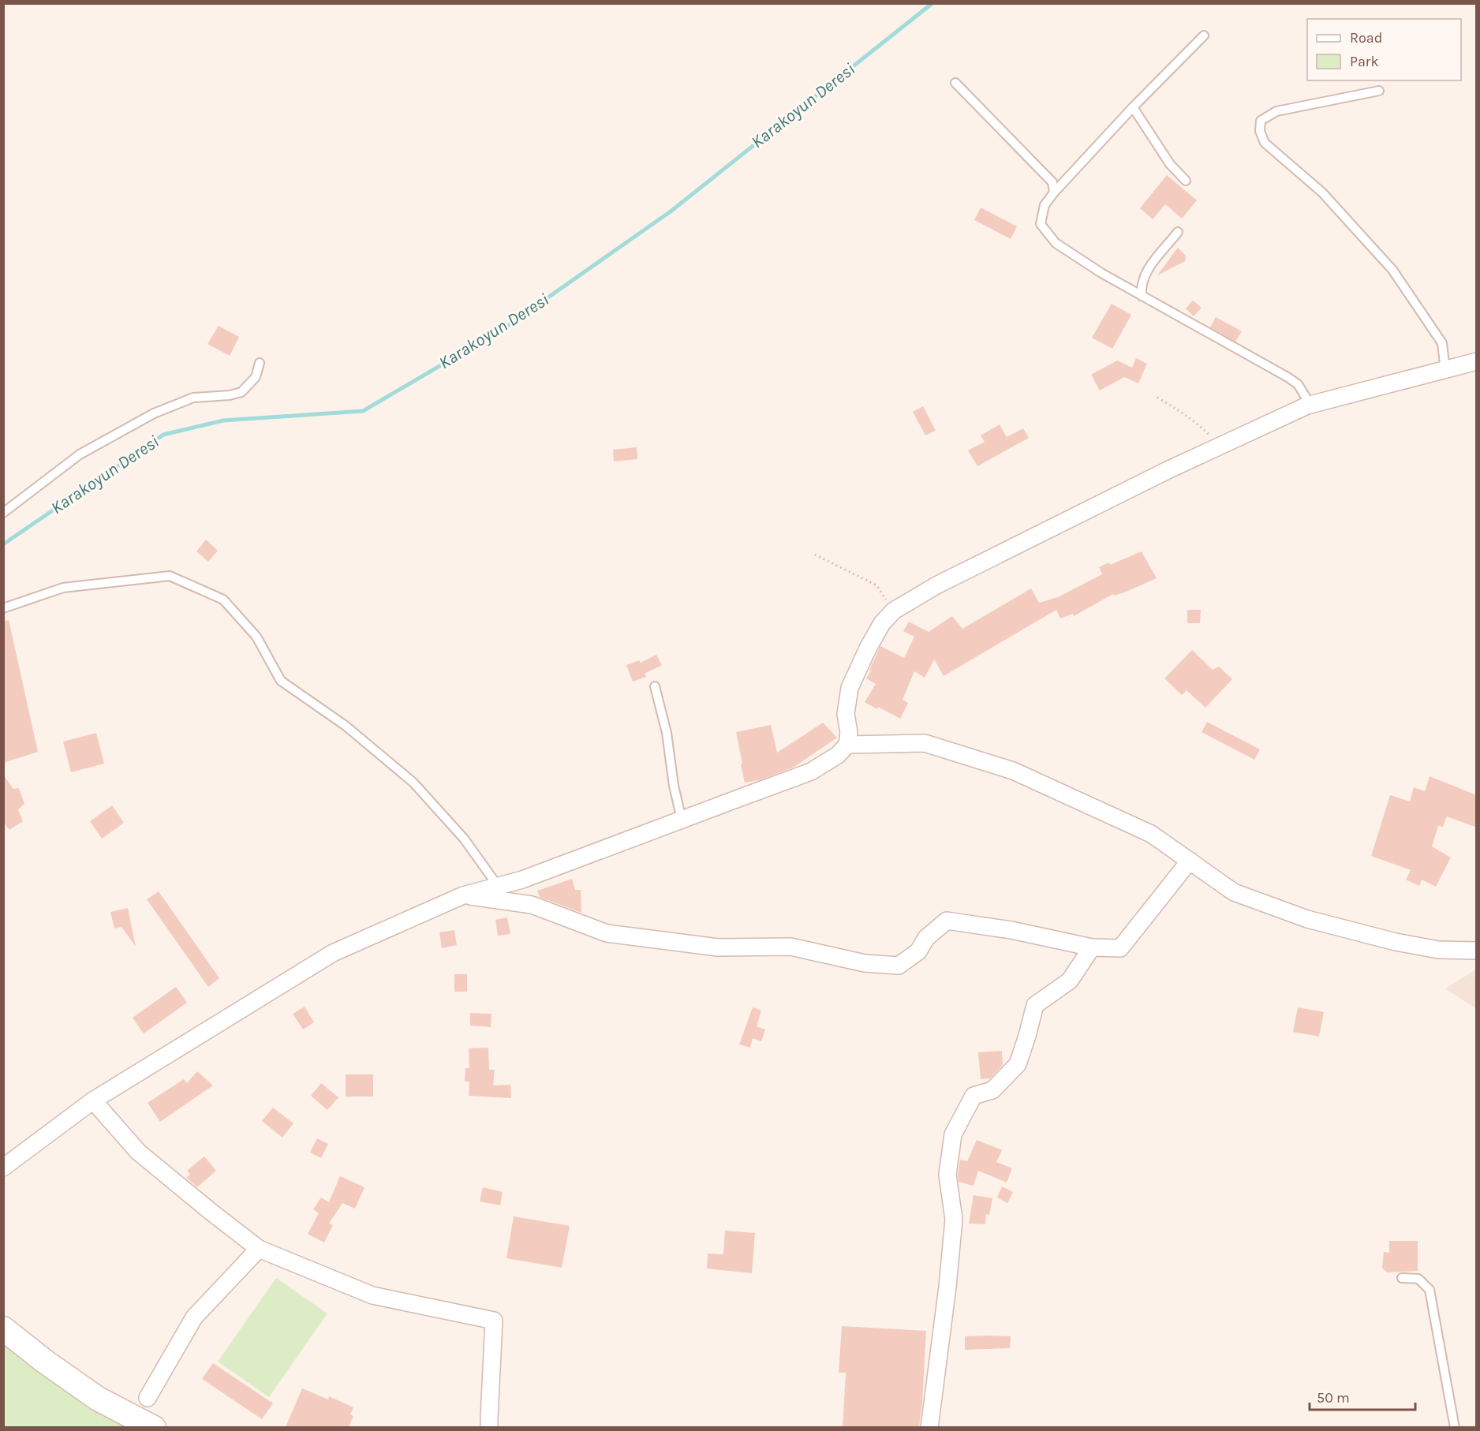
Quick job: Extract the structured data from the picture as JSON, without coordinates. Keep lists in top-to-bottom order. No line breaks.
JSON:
{"water":["Karakoyun Deresi"],"legend":["Road","Park"],"scale_bar":"50 m"}
